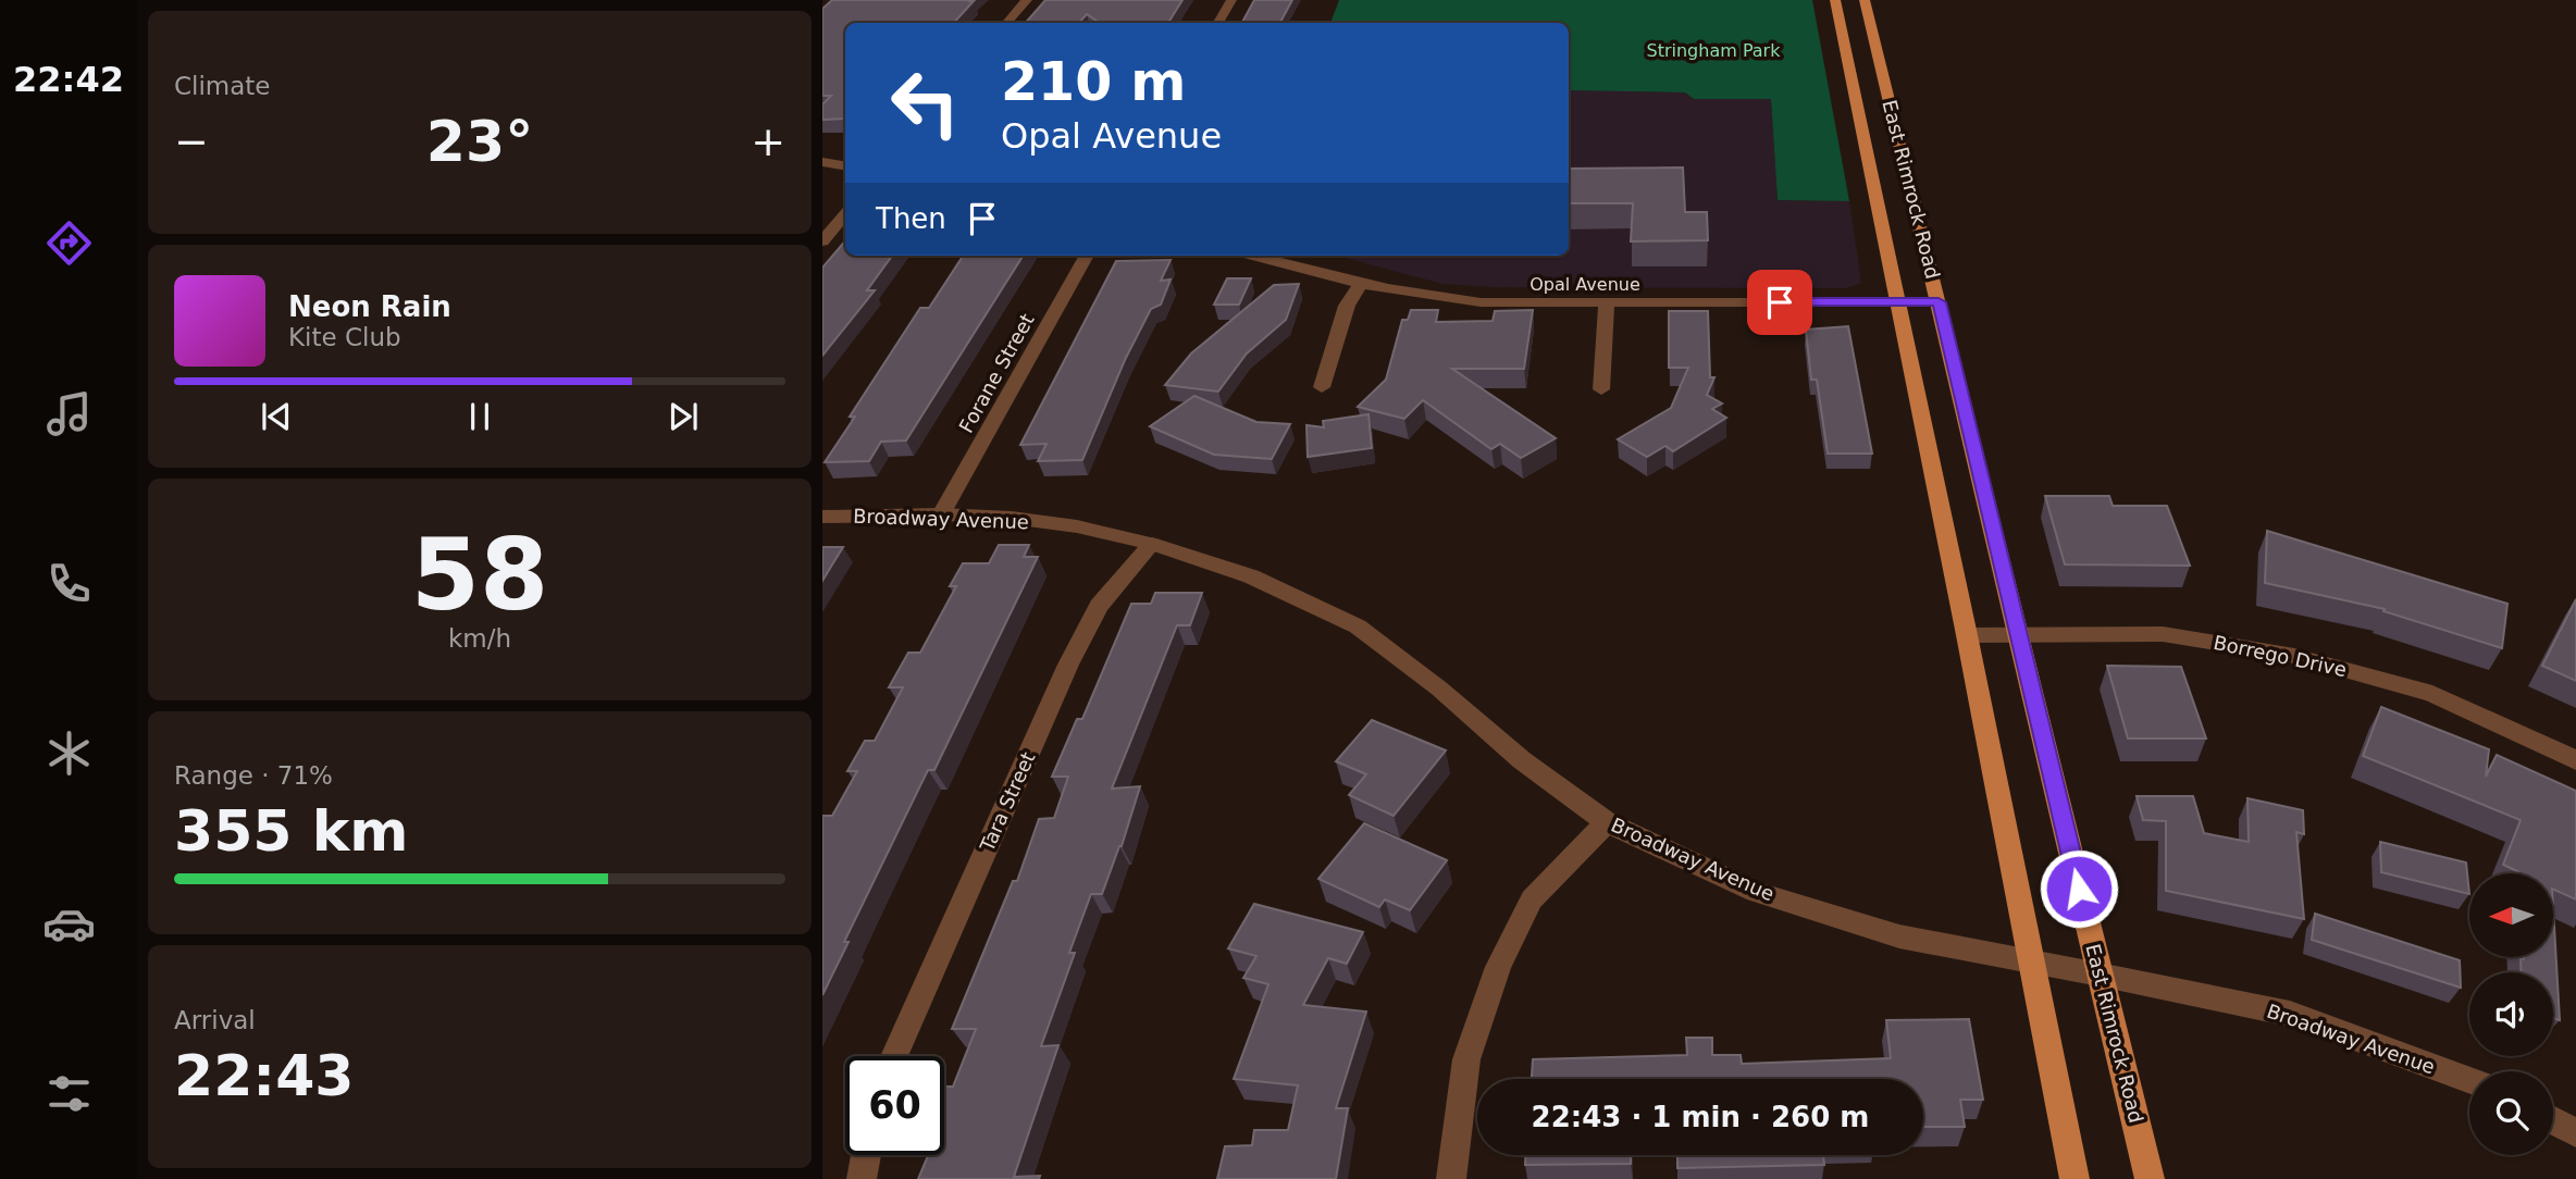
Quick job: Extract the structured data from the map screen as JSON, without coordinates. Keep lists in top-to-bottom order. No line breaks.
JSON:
{"streets":{"main road":["East Rimrock Road"],"street":["Opal Avenue","Forane Street","Broadway Avenue","Borrego Drive","Tara Street"]},"crossings":[["East Rimrock Road","Opal Avenue"],["East Rimrock Road","Broadway Avenue"],["East Rimrock Road","Borrego Drive"],["Forane Street","Broadway Avenue"],["Broadway Avenue","Tara Street"]],"parks":["Stringham Park"],"north":"left","page":{"tabs":"22:42","tile":["Climate",["58","km/h"],["Range · 71%","355 km"],["Arrival","22:43"]],"turn":["210 m","Opal Avenue"],"heat":["−","23°","+"],"then":"Then","song":["Neon Rain","Kite Club"],"limit":"60","trip":"22:43 · 1 min · 260 m"}}
